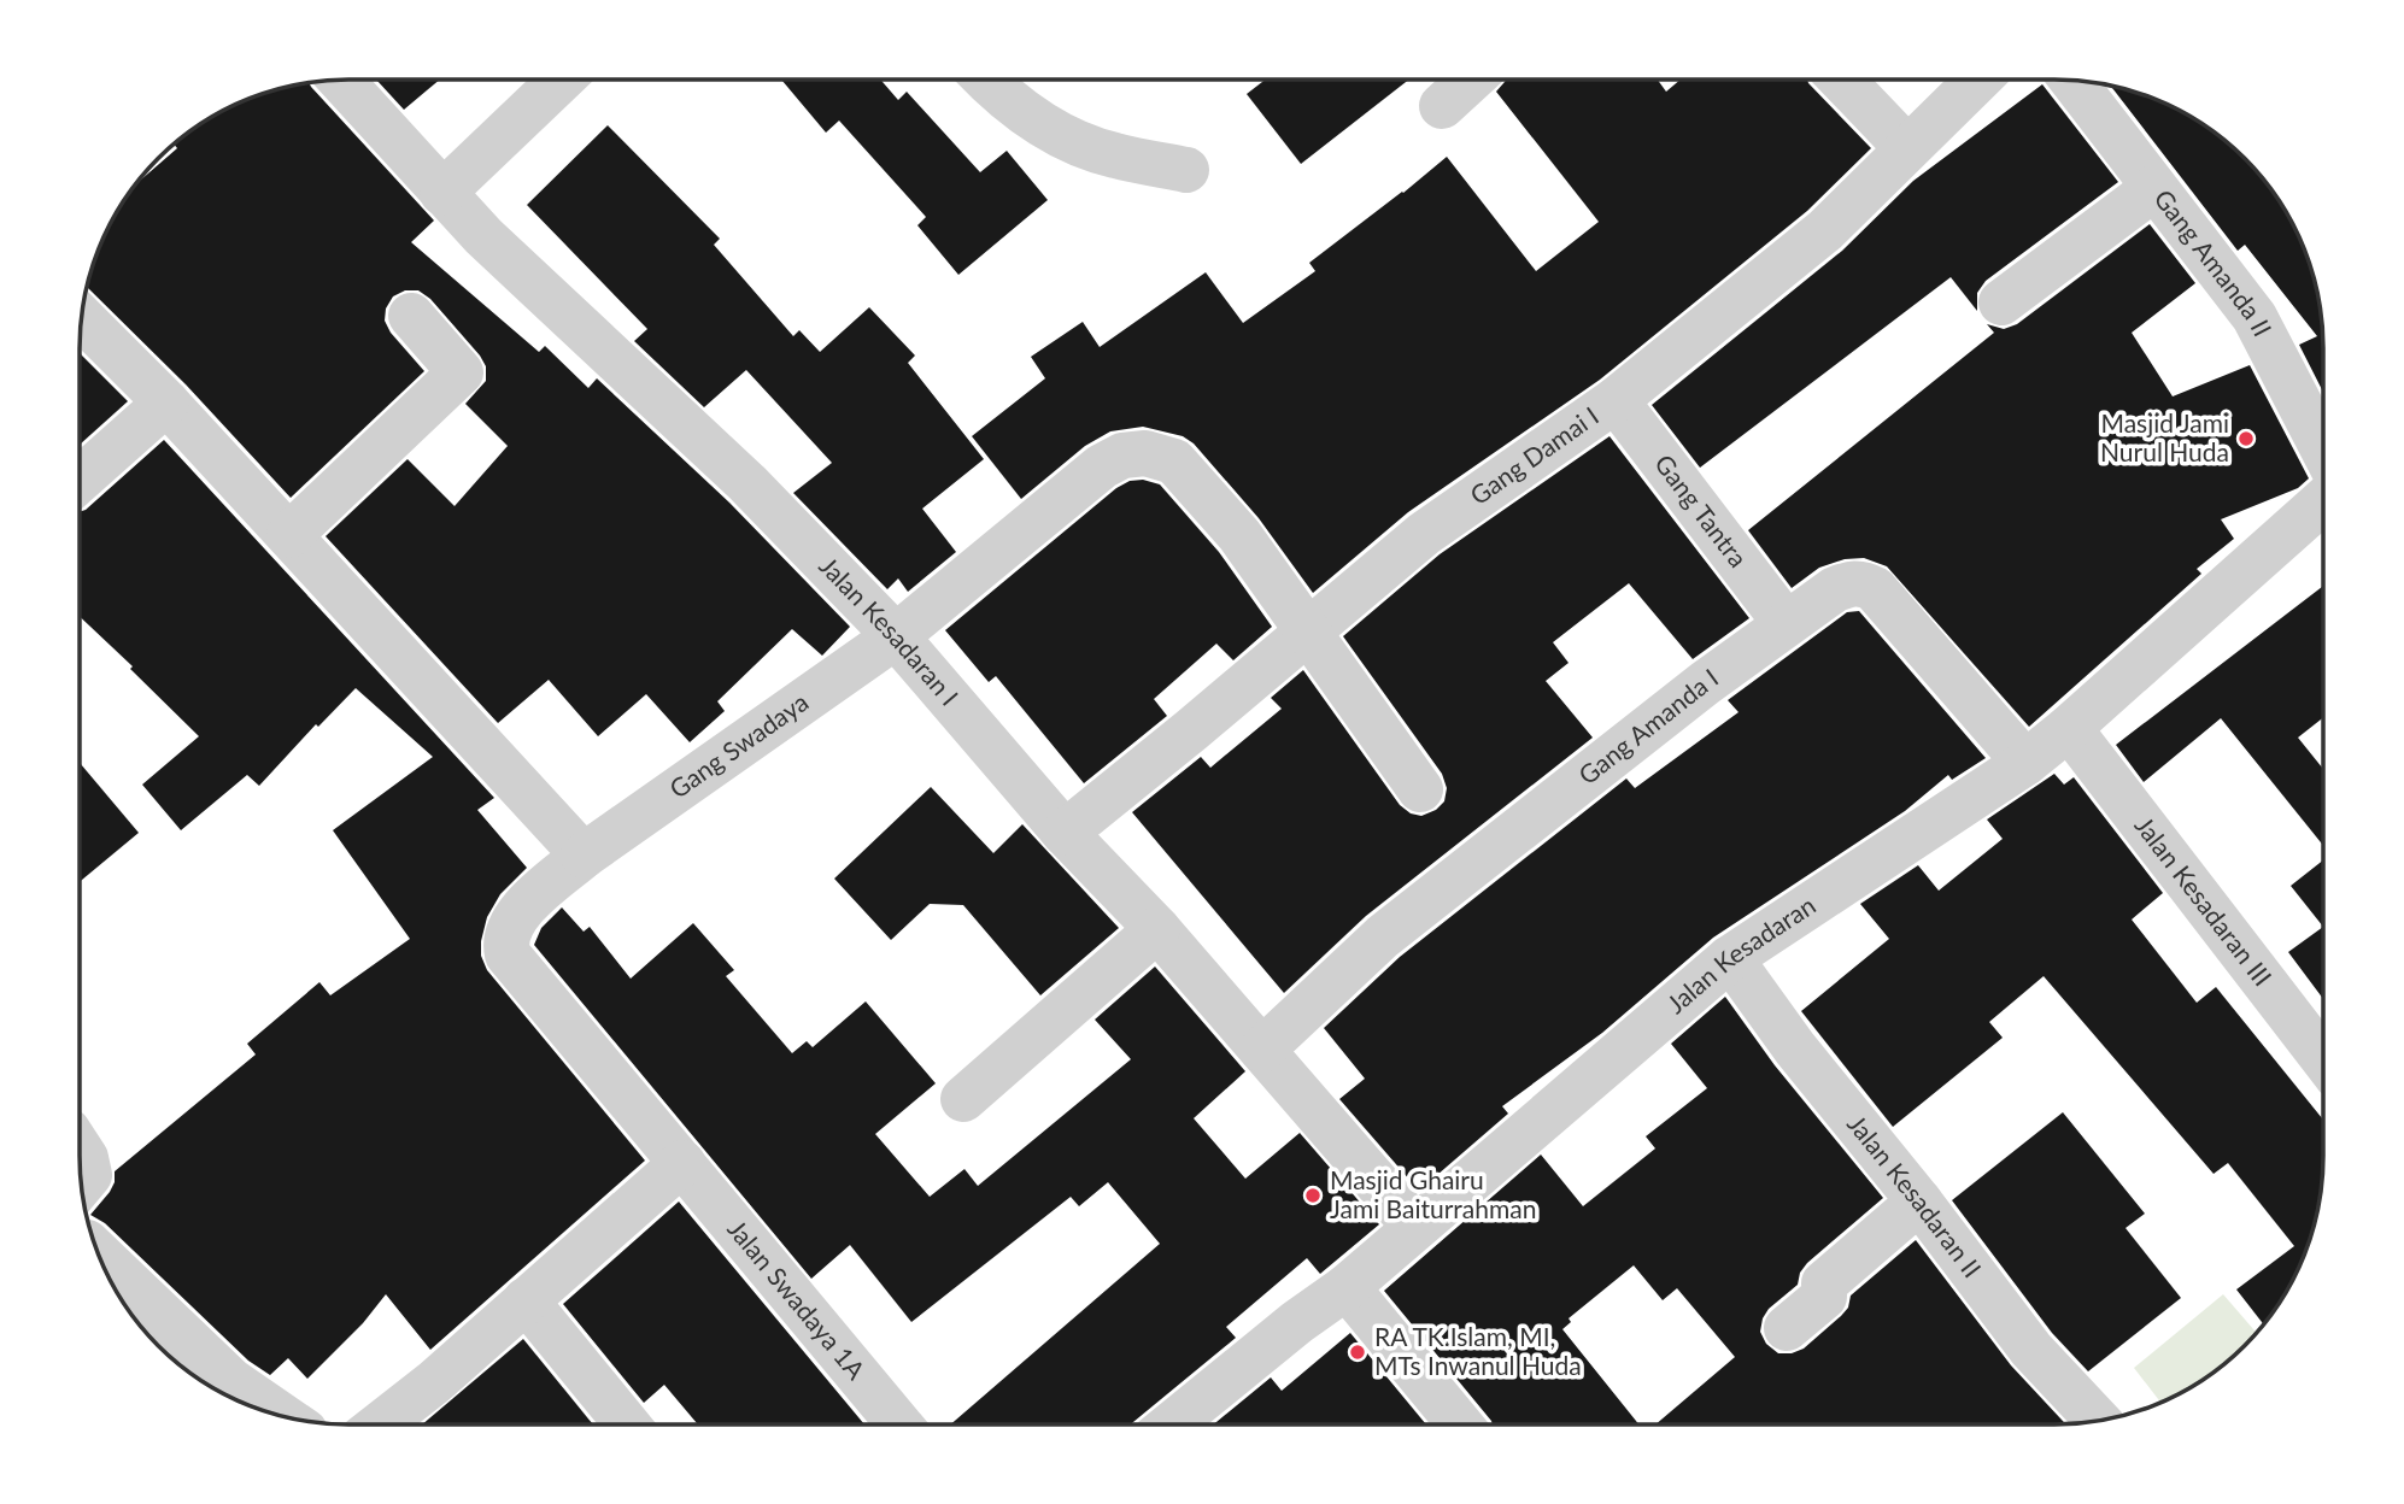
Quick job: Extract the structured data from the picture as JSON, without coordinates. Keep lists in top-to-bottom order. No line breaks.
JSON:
{"streets":{"street":["Gang Amanda II","Gang Damai I","Gang Tantra","Jalan Kesadaran I","Gang Amanda I","Gang Swadaya","Jalan Kesadaran III","Jalan Kesadaran","Jalan Kesadaran II","Jalan Swadaya 1A"]},"crossings":[["Gang Damai I","Gang Tantra"],["Gang Damai I","Jalan Kesadaran I"],["Gang Damai I","Gang Swadaya"],["Gang Tantra","Gang Amanda I"],["Jalan Kesadaran I","Gang Amanda I"],["Jalan Kesadaran I","Gang Swadaya"],["Jalan Kesadaran I","Jalan Kesadaran"],["Gang Amanda I","Jalan Kesadaran"],["Gang Swadaya","Jalan Swadaya 1A"],["Jalan Kesadaran III","Jalan Kesadaran"],["Jalan Kesadaran","Jalan Kesadaran II"]],"places":["Masjid Jami Nurul Huda","Masjid Ghairu Jami Baiturrahman","RA TK.Islam, MI, MTs Inwanul Huda"]}
